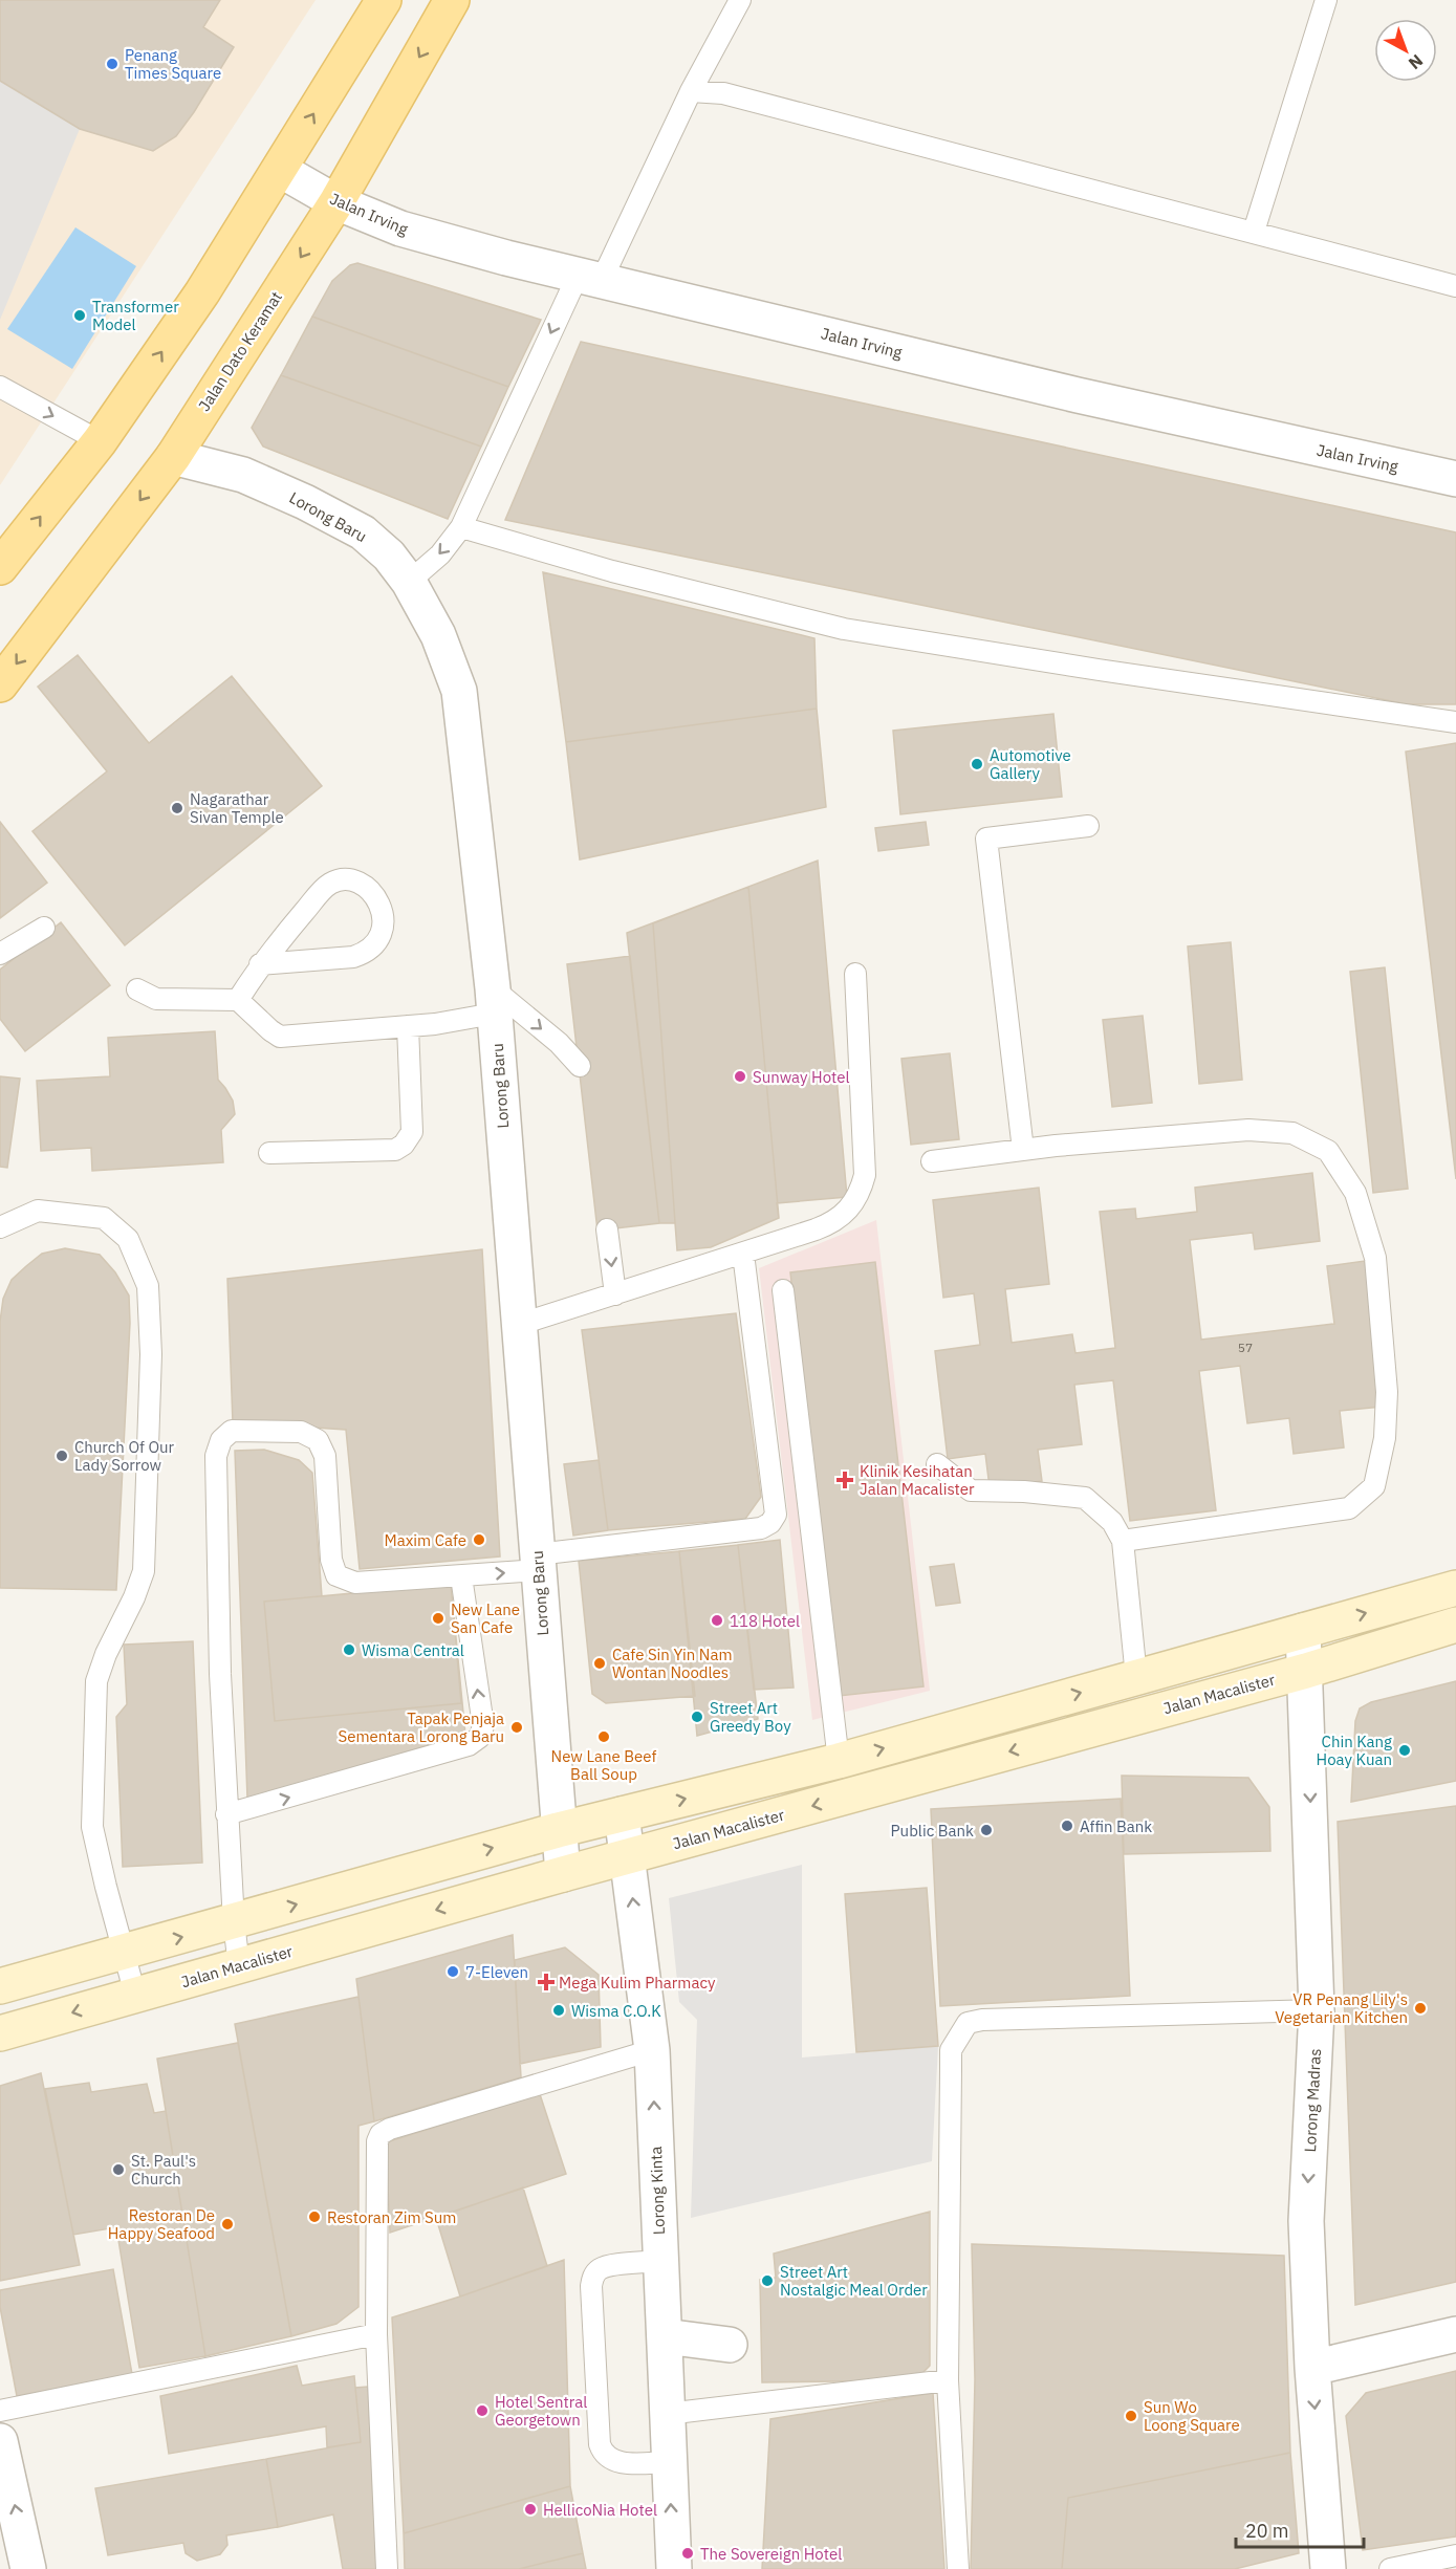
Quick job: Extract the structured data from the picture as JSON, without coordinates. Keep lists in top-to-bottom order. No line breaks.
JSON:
{"streets":{"main road":["Jalan Dato Keramat","Jalan Macalister"],"street":["Jalan Irving","Lorong Baru","Lorong Madras","Lorong Kinta"]},"crossings":[["Jalan Irving","Jalan Dato Keramat"],["Jalan Dato Keramat","Lorong Baru"],["Lorong Baru","Jalan Macalister"],["Jalan Macalister","Lorong Madras"],["Jalan Macalister","Lorong Kinta"]],"one_way":["Lorong Madras","Lorong Kinta"],"places":{"other":["Penang Times Square","Transformer Model","Automotive Gallery","Nagarathar Sivan Temple","Sunway Hotel","Church Of Our Lady Sorrow","Maxim Cafe","New Lane San Cafe","118 Hotel","Wisma Central","Cafe Sin Yin Nam Wontan Noodles","Street Art Greedy Boy","Tapak Penjaja Sementara Lorong Baru","New Lane Beef Ball Soup","Chin Kang Hoay Kuan","Affin Bank","Public Bank","7-Eleven","VR Penang Lily's Vegetarian Kitchen","Wisma C.O.K","St. Paul's Church","Restoran Zim Sum","Restoran De Happy Seafood","Street Art Nostalgic Meal Order","Hotel Sentral Georgetown","Sun Wo Loong Square","HellicoNia Hotel","The Sovereign Hotel"],"health":["Klinik Kesihatan Jalan Macalister","Mega Kulim Pharmacy"]},"house_numbers":["57"],"scale_bar":"20 m","north":"bottom right"}
